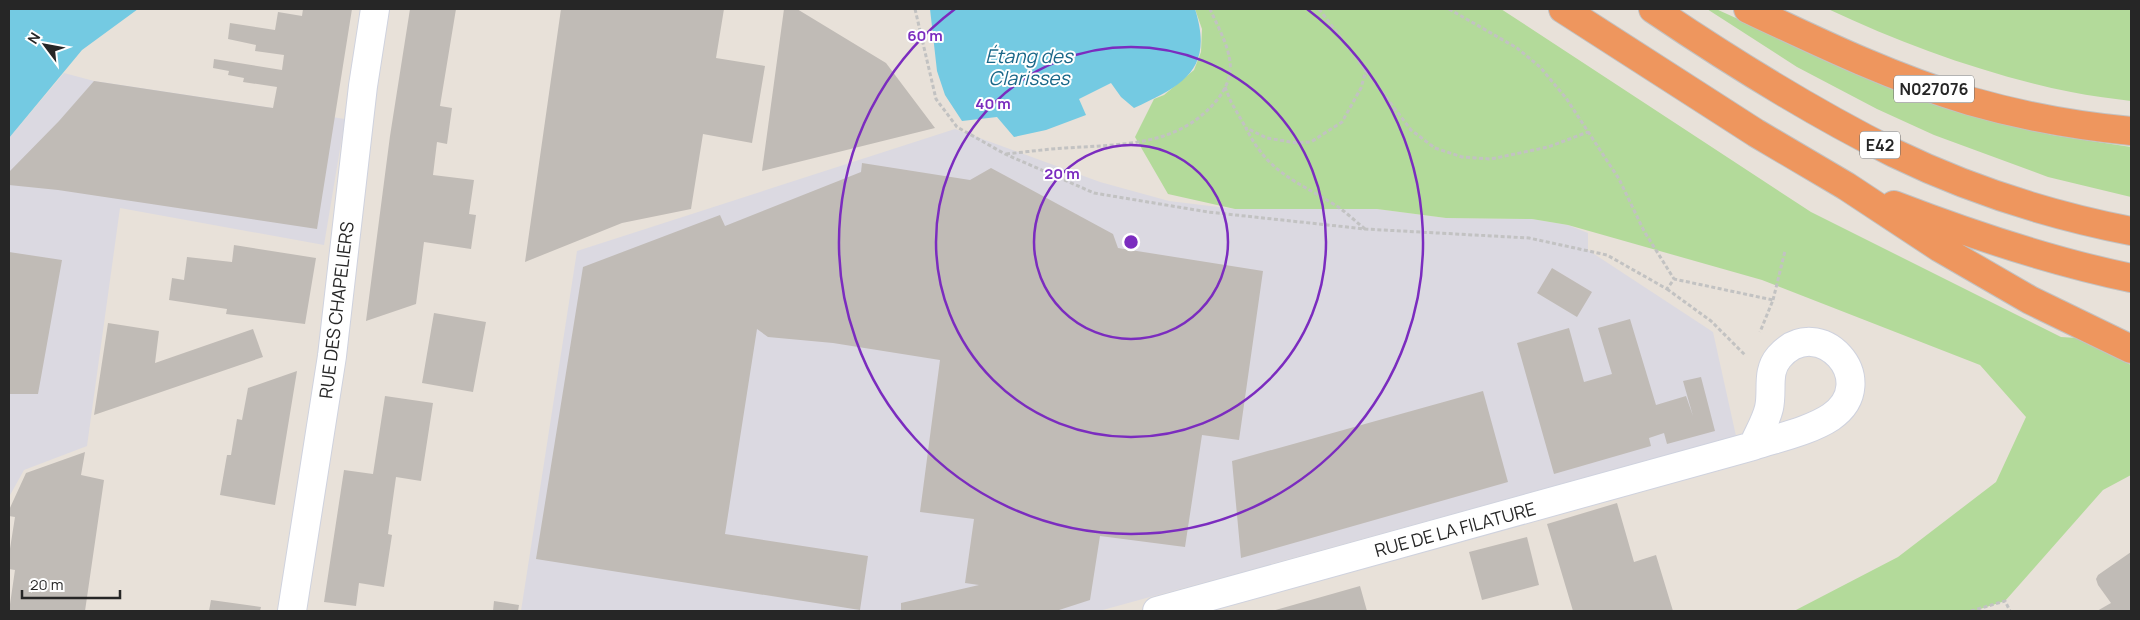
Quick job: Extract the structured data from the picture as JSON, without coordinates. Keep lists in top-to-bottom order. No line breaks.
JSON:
{"streets":{"highway":["N027076","E42"],"street":["RUE DES CHAPELIERS","RUE DE LA FILATURE"]},"water":["Étang des Clarisses"],"scale_bar":"20 m","north":"top left","rings":["60 m","40 m","20 m"]}
